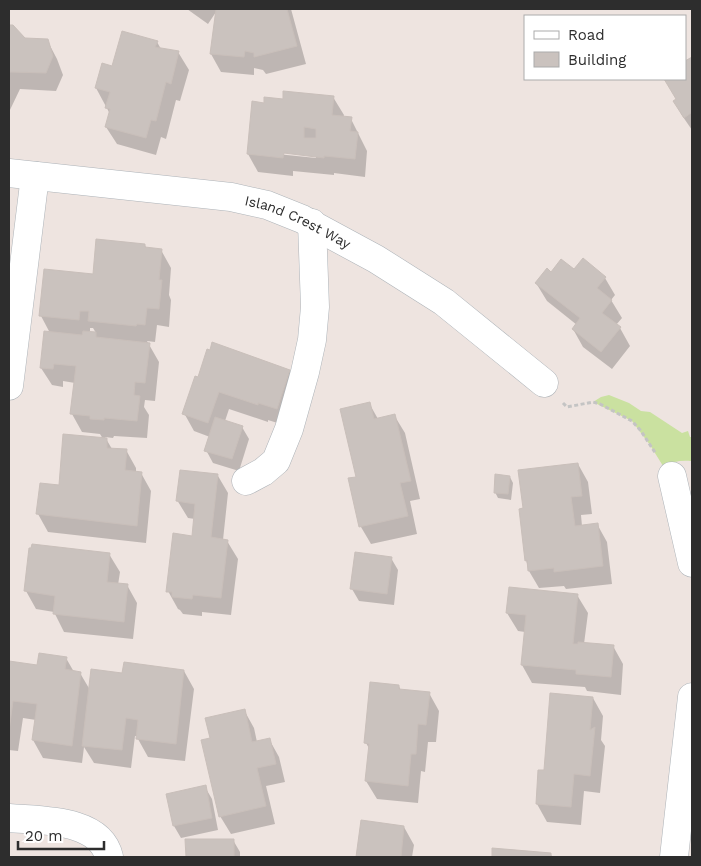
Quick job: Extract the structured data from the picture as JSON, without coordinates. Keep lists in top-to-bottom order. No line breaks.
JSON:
{"streets":{"street":["Island Crest Way"]},"legend":["Road","Building"],"scale_bar":"20 m"}
